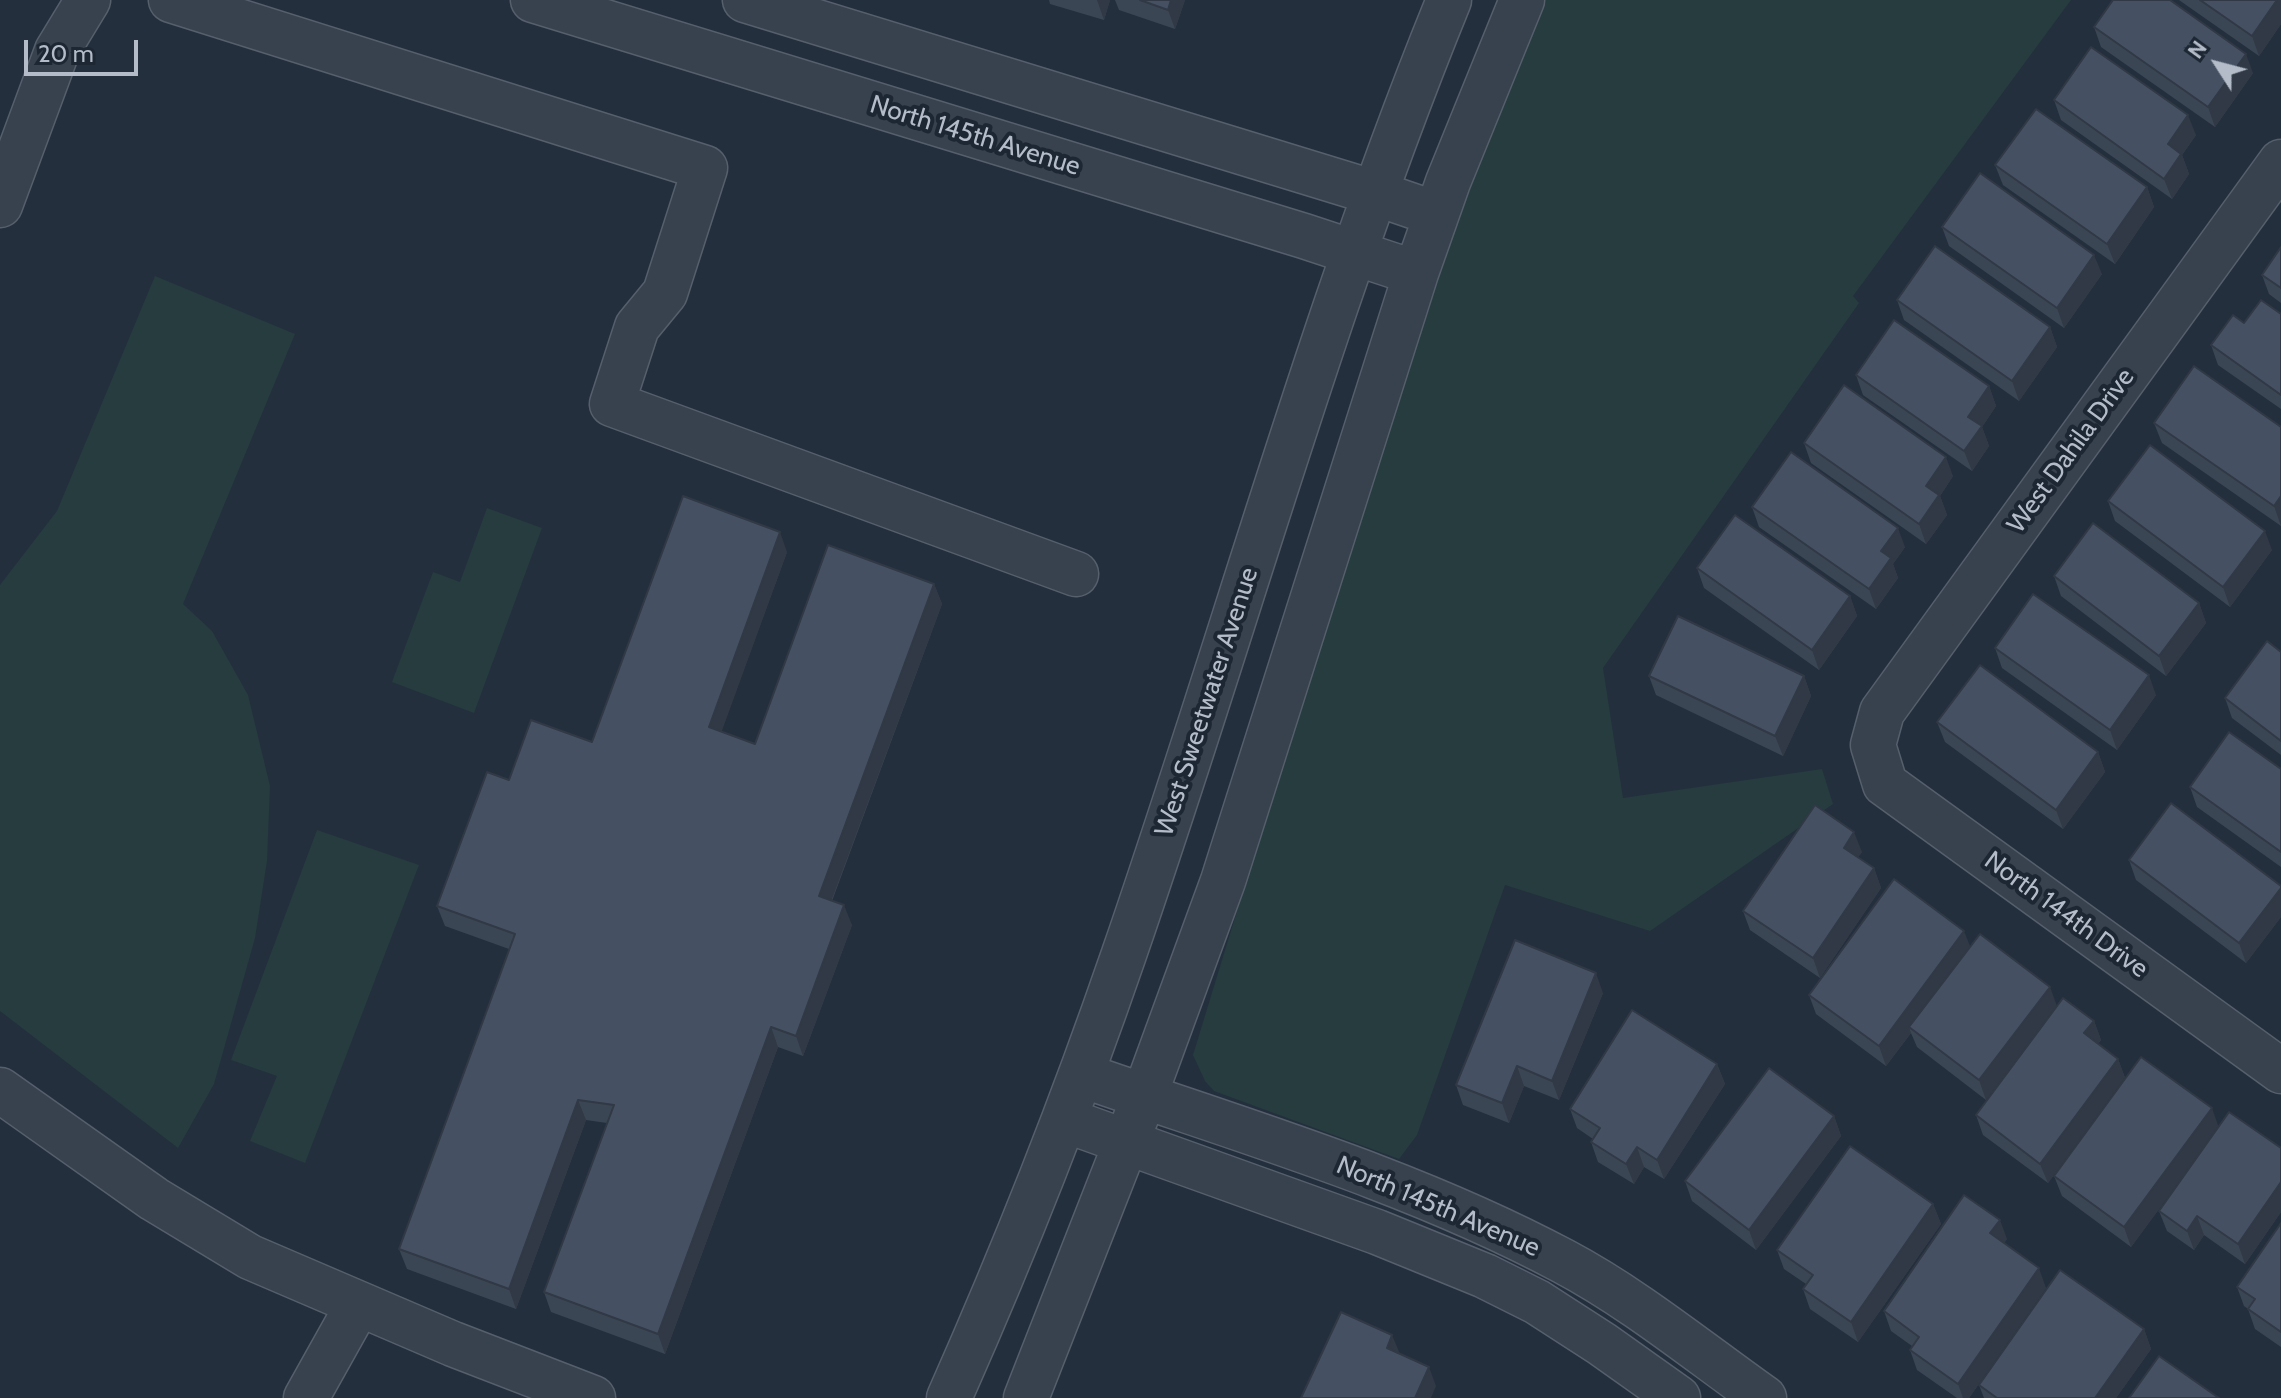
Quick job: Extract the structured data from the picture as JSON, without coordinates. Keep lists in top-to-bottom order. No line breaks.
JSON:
{"streets":{"street":["North 145th Avenue","West Dahila Drive","West Sweetwater Avenue","North 144th Drive"]},"crossings":[["North 145th Avenue","West Sweetwater Avenue"],["West Dahila Drive","North 144th Drive"]],"scale_bar":"20 m","north":"top left"}
